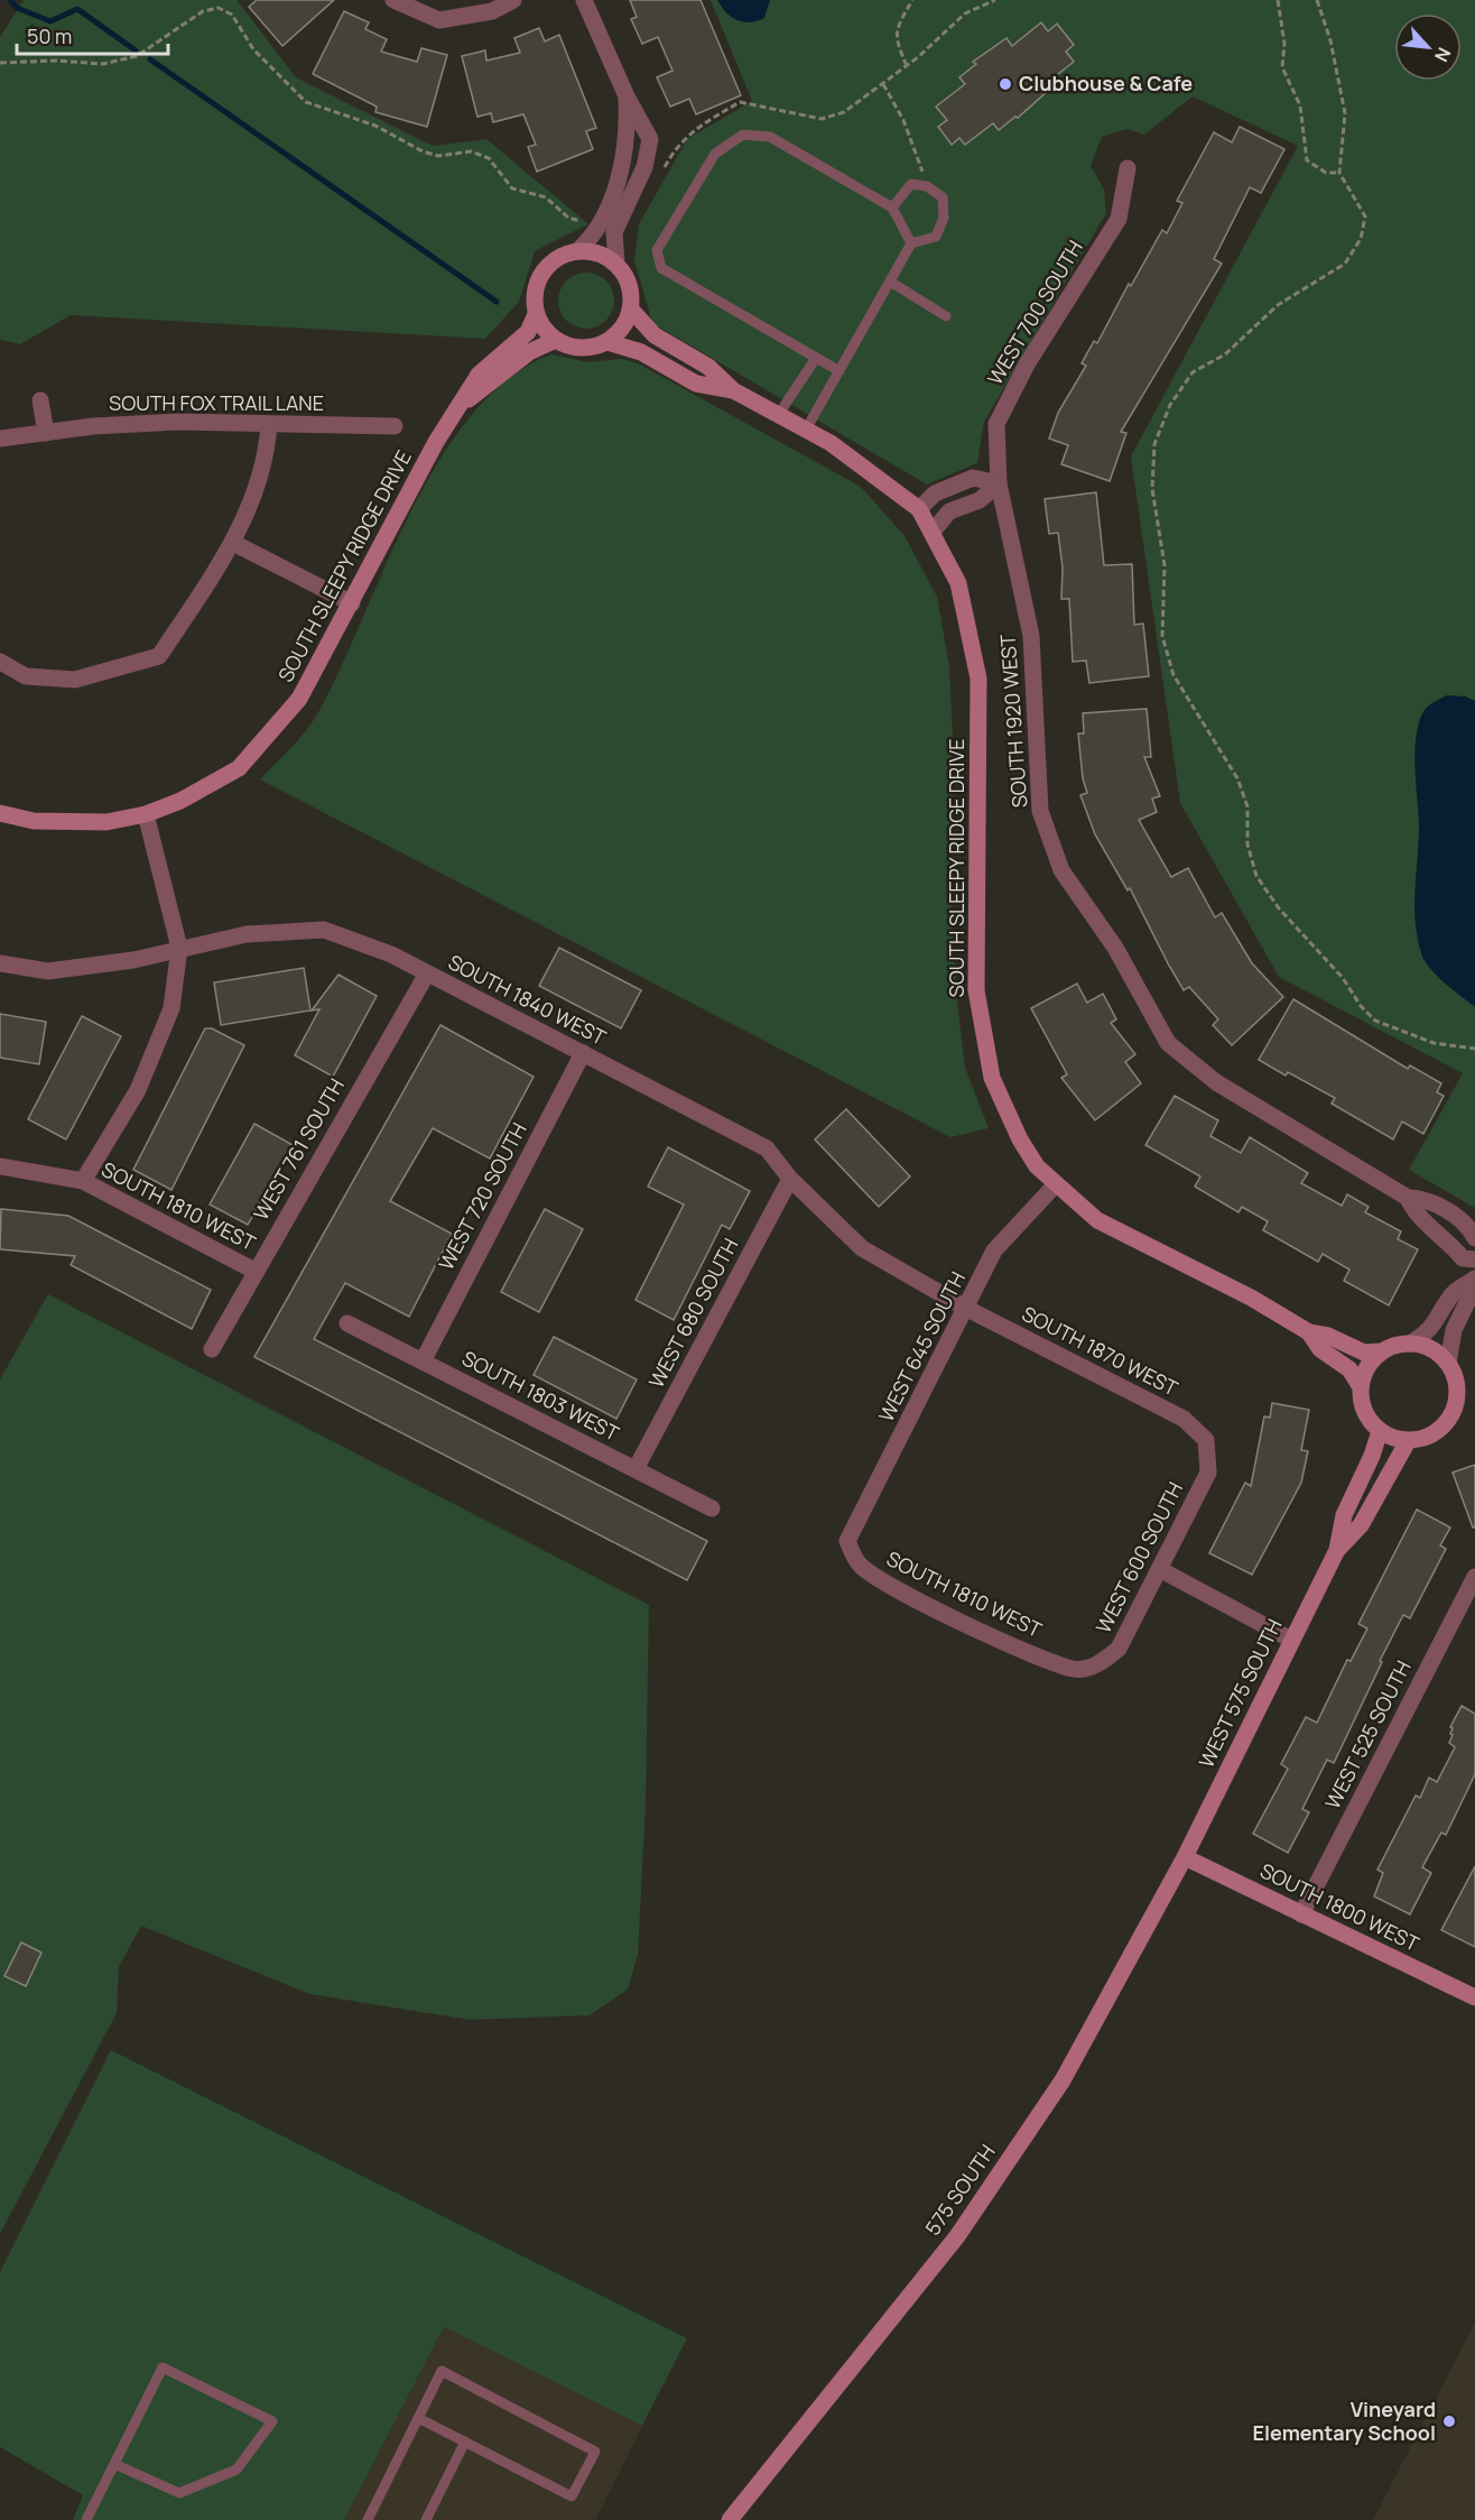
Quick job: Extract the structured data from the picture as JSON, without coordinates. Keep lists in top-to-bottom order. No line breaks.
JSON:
{"streets":{"street":["WEST 700 SOUTH","SOUTH FOX TRAIL LANE","SOUTH SLEEPY RIDGE DRIVE","SOUTH 1920 WEST","SOUTH 1840 WEST","WEST 761 SOUTH","WEST 720 SOUTH","SOUTH 1810 WEST","WEST 680 SOUTH","WEST 645 SOUTH","SOUTH 1870 WEST","SOUTH 1803 WEST","WEST 600 SOUTH","WEST 575 SOUTH","WEST 525 SOUTH","SOUTH 1800 WEST","575 SOUTH"]},"crossings":[["WEST 700 SOUTH","SOUTH 1920 WEST"],["SOUTH SLEEPY RIDGE DRIVE","WEST 645 SOUTH"],["SOUTH SLEEPY RIDGE DRIVE","WEST 575 SOUTH"],["SOUTH 1840 WEST","WEST 761 SOUTH"],["SOUTH 1840 WEST","WEST 720 SOUTH"],["SOUTH 1840 WEST","WEST 680 SOUTH"],["SOUTH 1840 WEST","WEST 645 SOUTH"],["SOUTH 1840 WEST","SOUTH 1870 WEST"],["WEST 761 SOUTH","SOUTH 1810 WEST"],["WEST 720 SOUTH","SOUTH 1803 WEST"],["SOUTH 1810 WEST","WEST 645 SOUTH"],["SOUTH 1810 WEST","WEST 600 SOUTH"],["WEST 680 SOUTH","SOUTH 1803 WEST"],["WEST 645 SOUTH","SOUTH 1870 WEST"],["SOUTH 1870 WEST","WEST 600 SOUTH"],["WEST 575 SOUTH","SOUTH 1800 WEST"],["WEST 575 SOUTH","575 SOUTH"],["WEST 525 SOUTH","SOUTH 1800 WEST"],["SOUTH 1800 WEST","575 SOUTH"]],"places":["Clubhouse & Cafe","Vineyard Elementary School"],"scale_bar":"50 m","north":"bottom right"}
